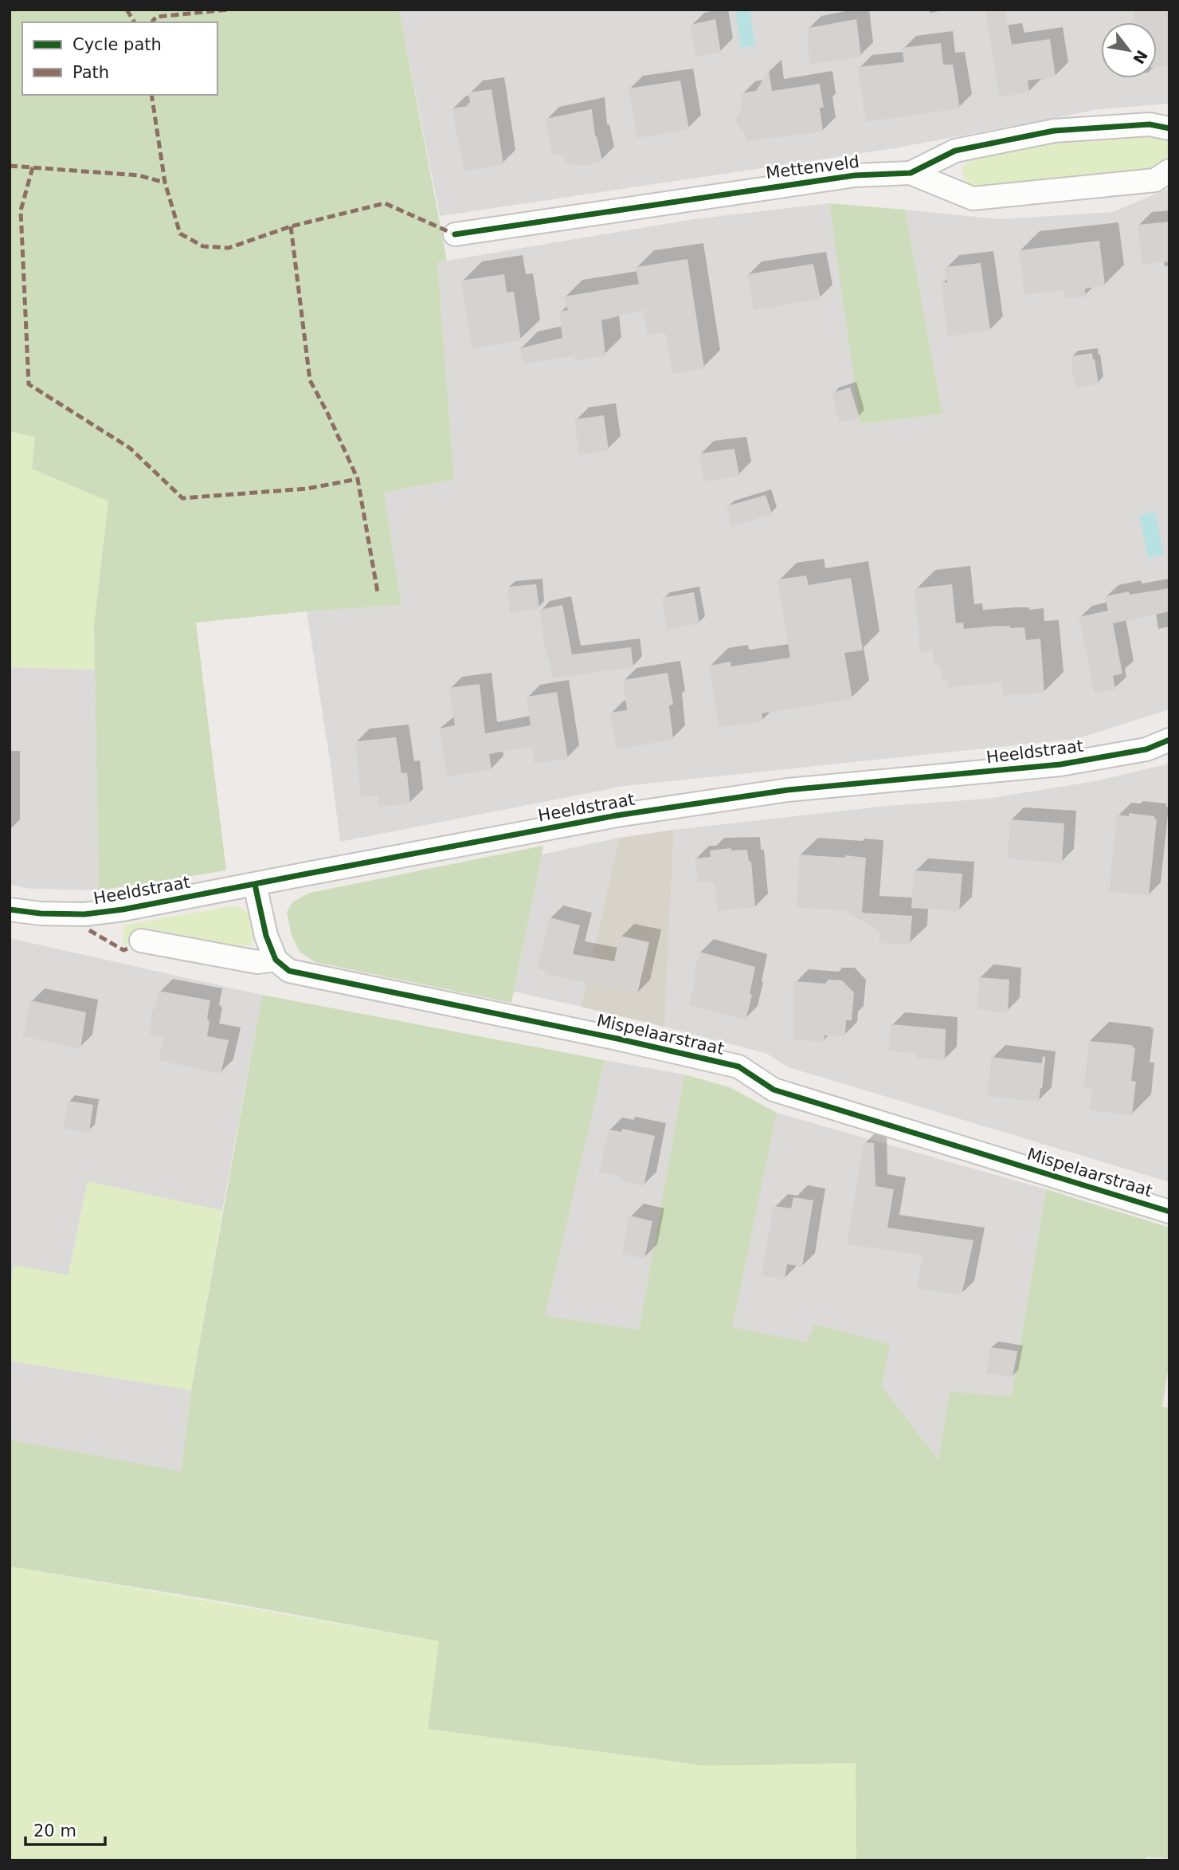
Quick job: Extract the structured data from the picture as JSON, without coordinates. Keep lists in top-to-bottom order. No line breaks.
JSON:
{"streets":{"street":["Mettenveld","Heeldstraat","Mispelaarstraat"]},"legend":["Cycle path","Path"],"scale_bar":"20 m","north":"bottom right"}
